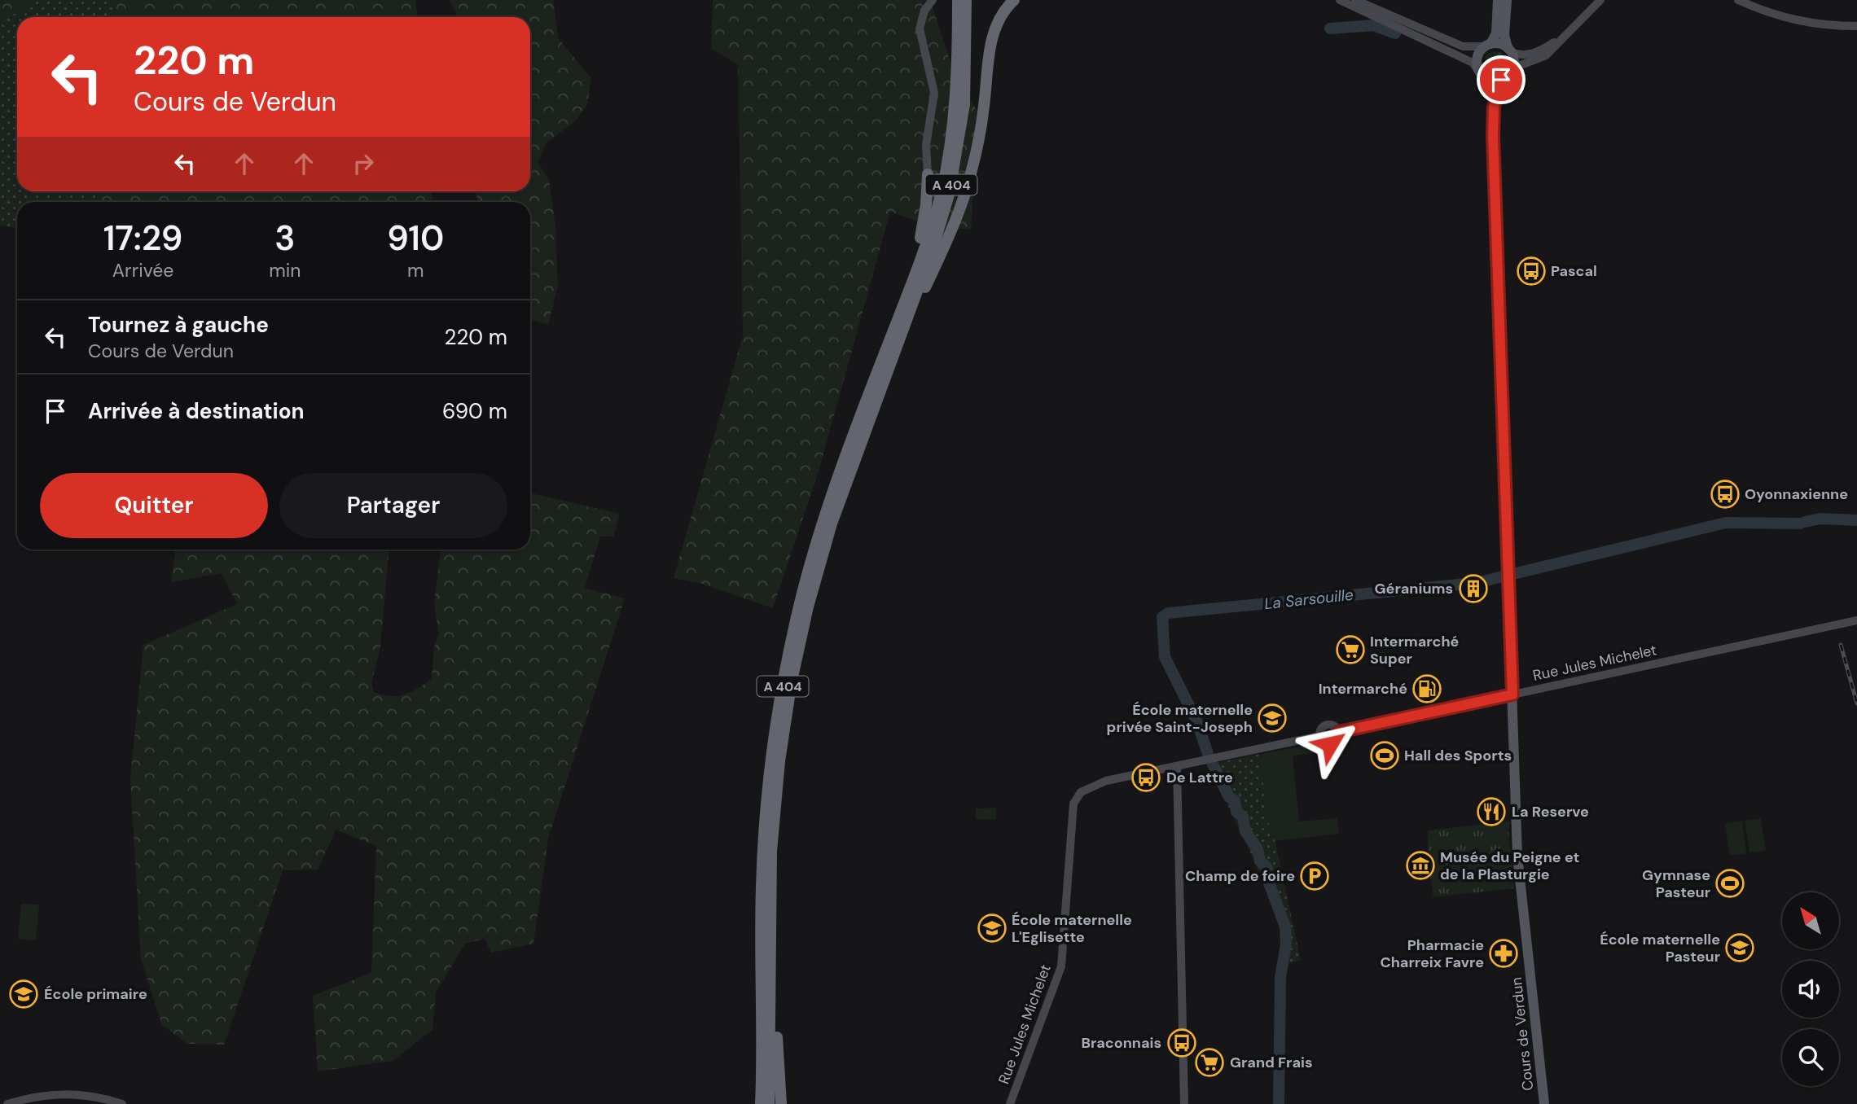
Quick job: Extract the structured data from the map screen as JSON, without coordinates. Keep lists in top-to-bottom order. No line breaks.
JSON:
{"streets":{"highway":["A 404"],"main road":["Rue Jules Michelet","Cours de Verdun"]},"crossings":[["Rue Jules Michelet","Cours de Verdun"]],"water":["La Sarsouille"],"places":{"bus stop":["Pascal","Oyonnaxienne","De Lattre","Braconnais"],"building":["Géraniums"],"supermarket":["Intermarché Super","Grand Frais"],"fuel station":["Intermarché"],"school or university":["École maternelle privée Saint-Joseph","École maternelle L'Eglisette","École maternelle Pasteur","École primaire"],"sports":["Hall des Sports","Gymnase Pasteur"],"restaurant":["La Reserve"],"museum":["Musée du Peigne et de la Plasturgie"],"parking":["Champ de foire"],"pharmacy":["Pharmacie Charreix Favre"]},"north":"top left","page":{"turn":["220 m","Cours de Verdun"],"eta":["17:29","Arrivée","3","min","910","m"],"list":[{"name":"Tournez à gauche","note":"Cours de Verdun","value":"220 m"},{"name":"Arrivée à destination","value":"690 m"}],"buttons":["Quitter","Partager"]}}
